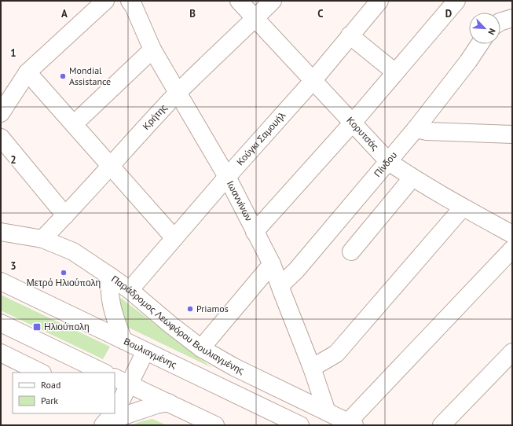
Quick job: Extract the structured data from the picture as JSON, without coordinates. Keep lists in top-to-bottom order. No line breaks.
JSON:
{"streets":{"street":["Κρήτης","Κορυτσάς","Κούγκι Σαμουήλ","Πίνδου","Ιωαννίνων","Παράδρομος Λεωφόρου Βουλιαγμένης","Βουλιαγμένης"]},"crossings":[["Κρήτης","Κορυτσάς"],["Κρήτης","Ιωαννίνων"],["Κρήτης","Παράδρομος Λεωφόρου Βουλιαγμένης"],["Κορυτσάς","Κούγκι Σαμουήλ"],["Κορυτσάς","Πίνδου"],["Κούγκι Σαμουήλ","Ιωαννίνων"],["Κούγκι Σαμουήλ","Παράδρομος Λεωφόρου Βουλιαγμένης"],["Πίνδου","Ιωαννίνων"],["Ιωαννίνων","Παράδρομος Λεωφόρου Βουλιαγμένης"]],"places":{"other":["Mondial Assistance","Μετρό Ηλιούπολη","Priamos"],"transit":["Ηλιούπολη"]},"legend":["Road","Park"],"north":"bottom right","grid":{"columns":["A","B","C","D"],"rows":["1","2","3"]}}
